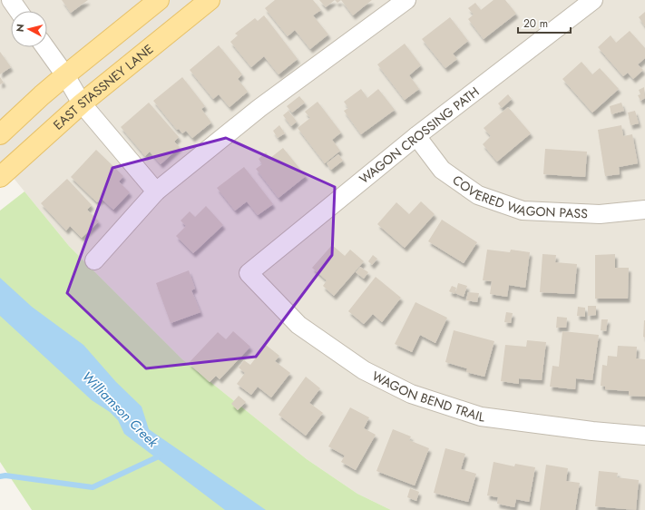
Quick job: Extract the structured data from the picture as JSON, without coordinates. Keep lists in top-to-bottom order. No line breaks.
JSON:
{"streets":{"main road":["EAST STASSNEY LANE"],"street":["WAGON CROSSING PATH","COVERED WAGON PASS","WAGON BEND TRAIL"]},"crossings":[["WAGON CROSSING PATH","COVERED WAGON PASS"],["WAGON CROSSING PATH","WAGON BEND TRAIL"]],"water":["Williamson Creek"],"scale_bar":"20 m","north":"left"}
